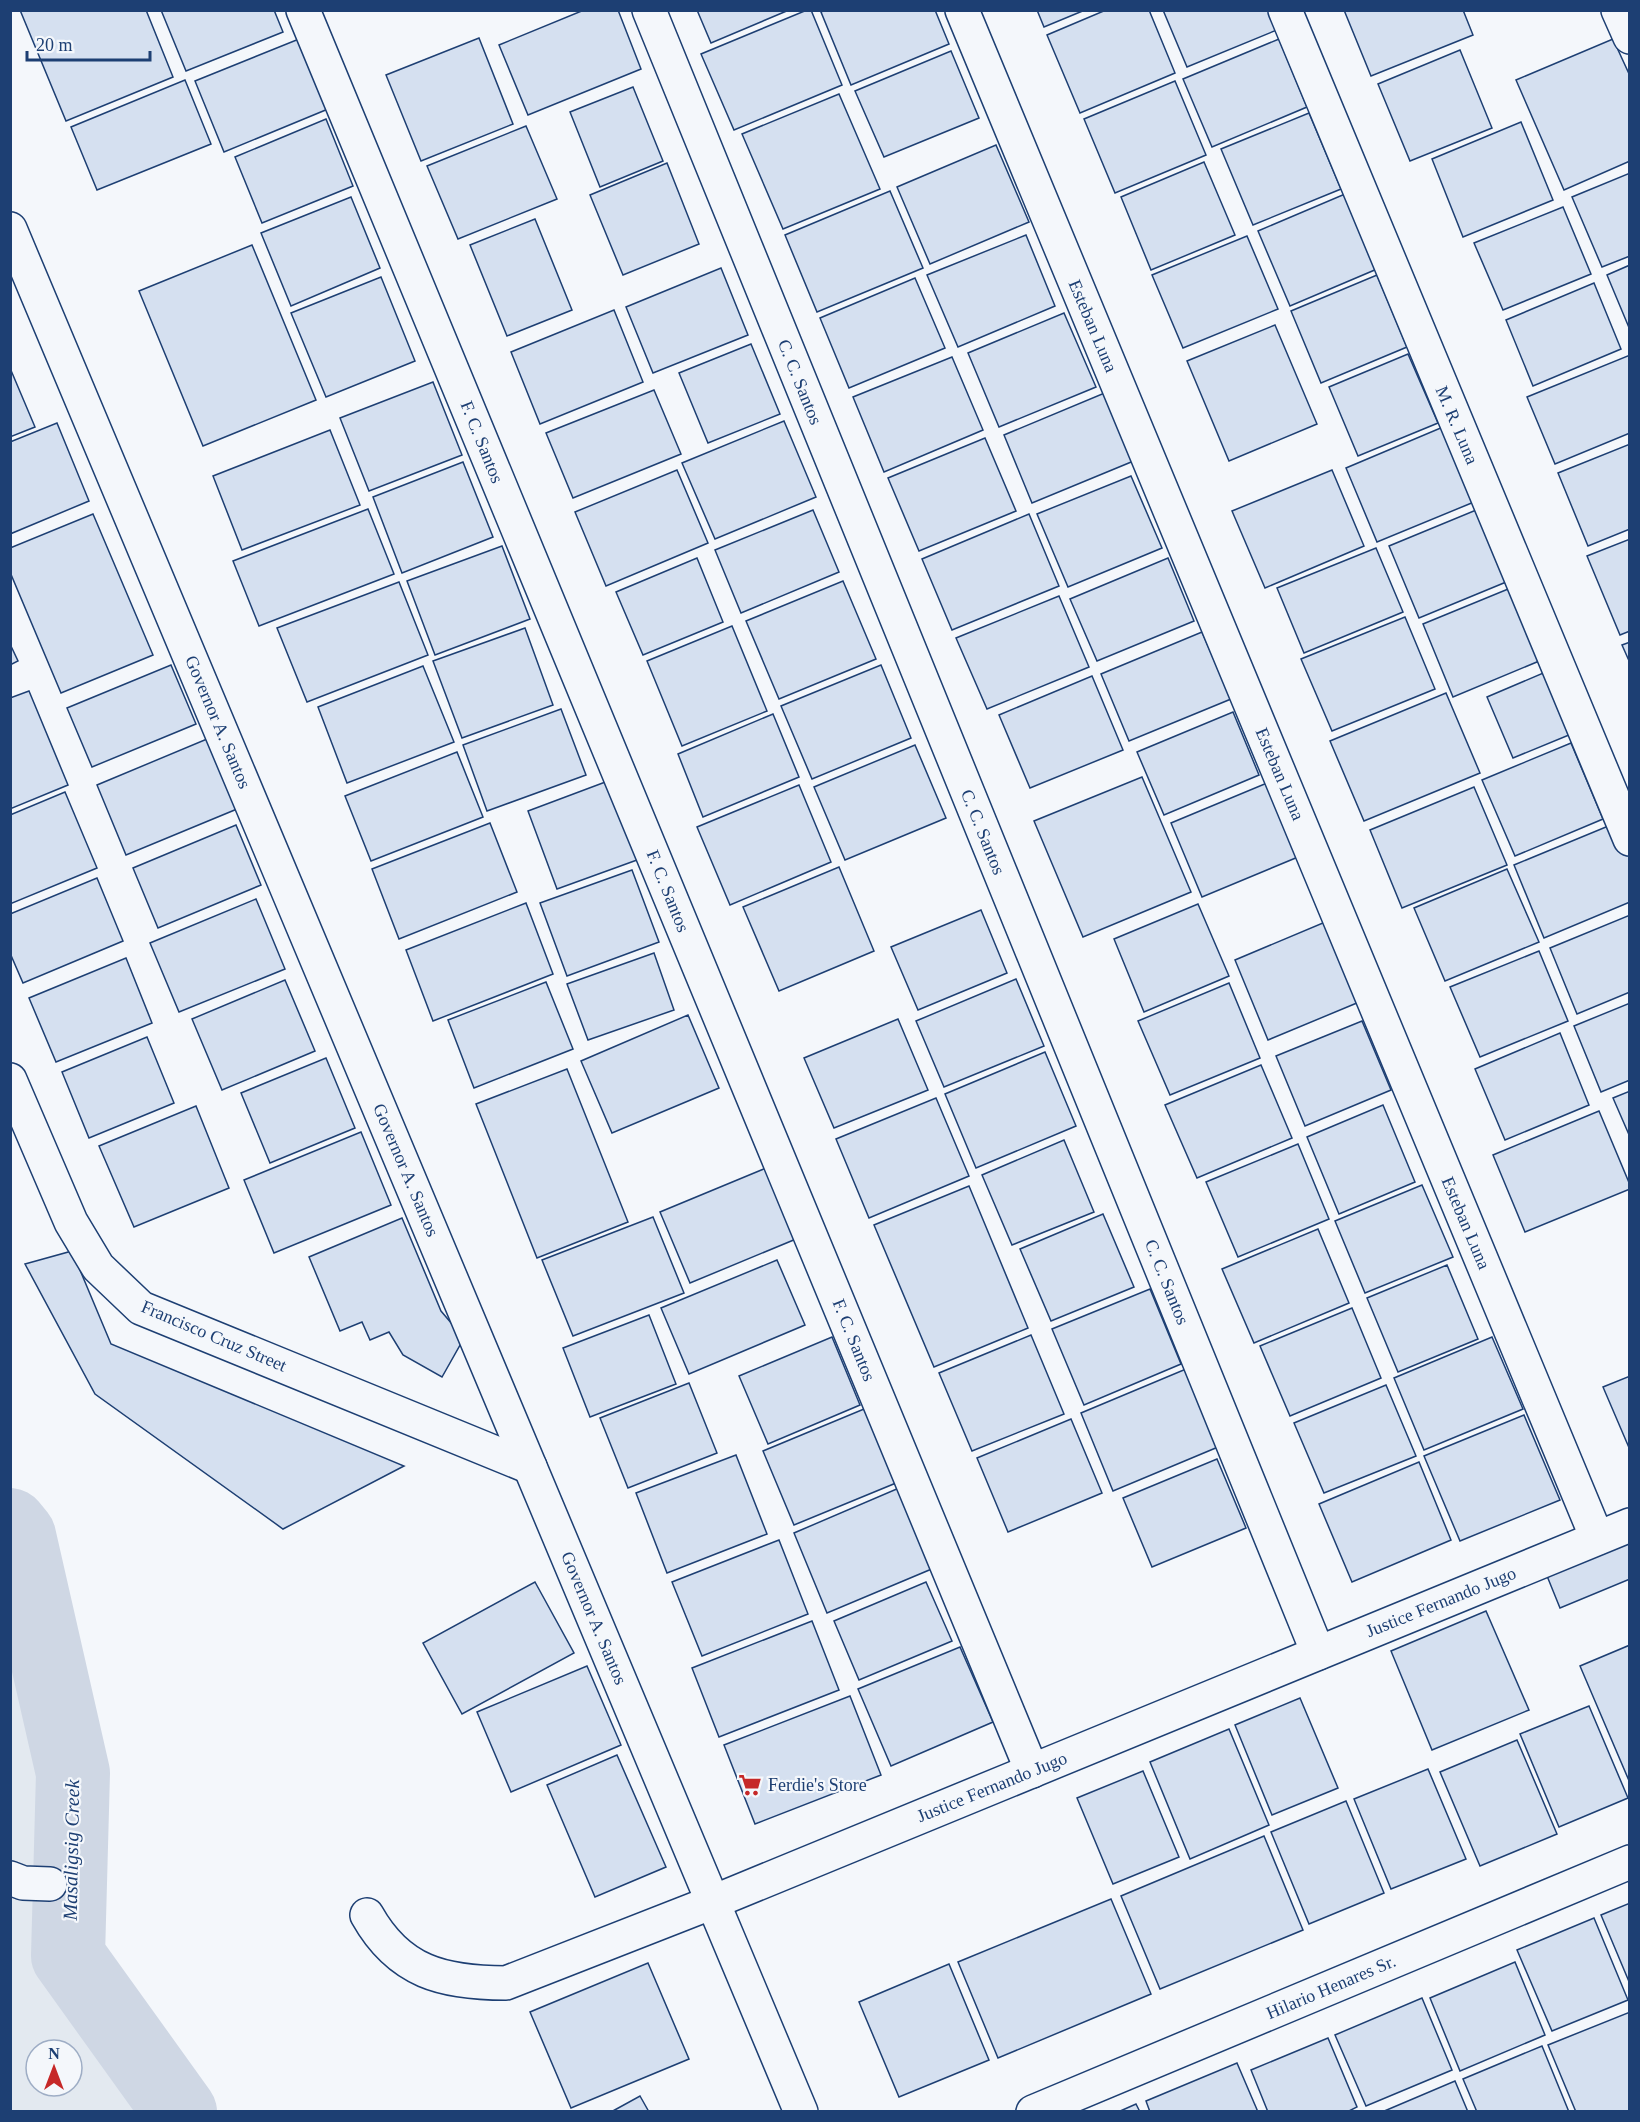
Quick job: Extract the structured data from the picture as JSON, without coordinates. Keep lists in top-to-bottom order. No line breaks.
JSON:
{"streets":{"street":["Esteban Luna","C. C. Santos","M. R. Luna","F. C. Santos","Governor A. Santos","Francisco Cruz Street","Justice Fernando Jugo","Hilario Henares Sr."]},"crossings":[["Esteban Luna","Justice Fernando Jugo"],["C. C. Santos","Justice Fernando Jugo"],["F. C. Santos","Justice Fernando Jugo"],["Governor A. Santos","Francisco Cruz Street"],["Governor A. Santos","Justice Fernando Jugo"]],"water":["Masaligsig Creek"],"places":{"supermarket":["Ferdie's Store"]},"scale_bar":"20 m","north":"top"}
